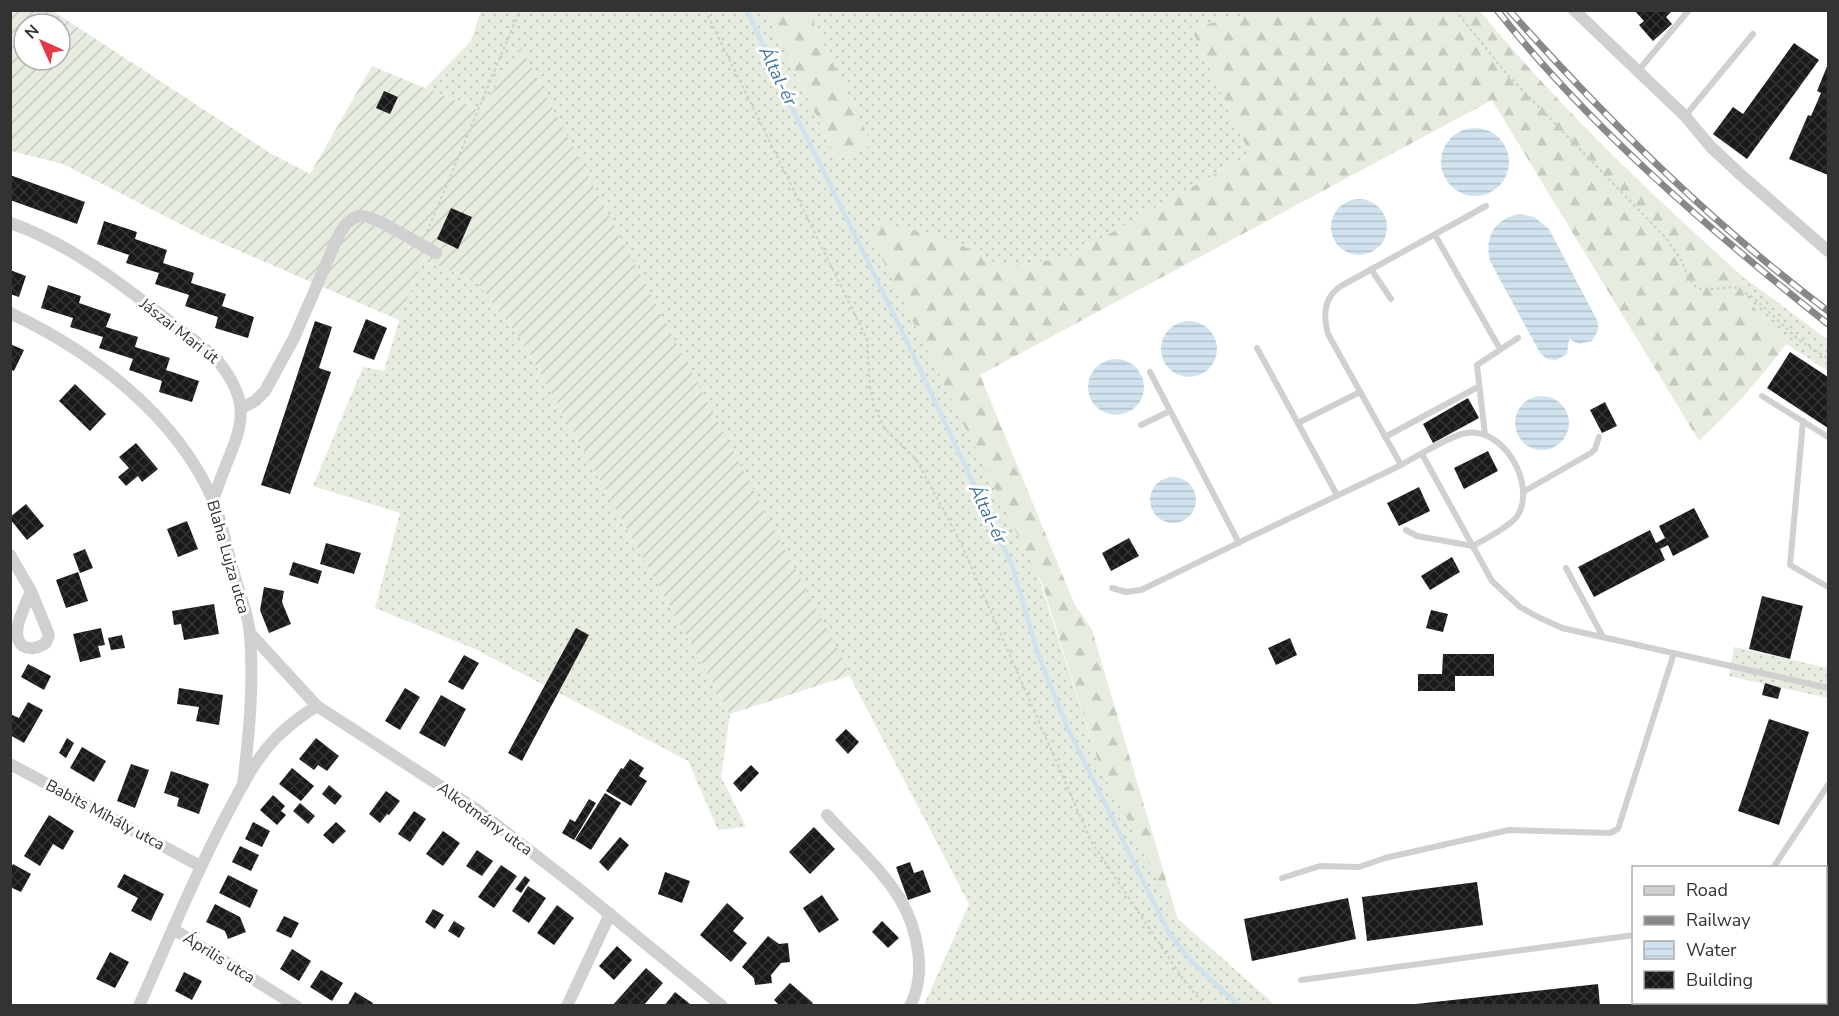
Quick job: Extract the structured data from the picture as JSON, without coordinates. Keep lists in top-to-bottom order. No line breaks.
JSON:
{"streets":{"street":["Jászai Mari út","Blaha Lujza utca","Babits Mihály utca","Alkotmány utca","Április utca"]},"crossings":[["Blaha Lujza utca","Babits Mihály utca"],["Blaha Lujza utca","Alkotmány utca"],["Blaha Lujza utca","Április utca"]],"water":["Által-ér"],"legend":["Road","Railway","Water","Building"],"north":"top left"}
